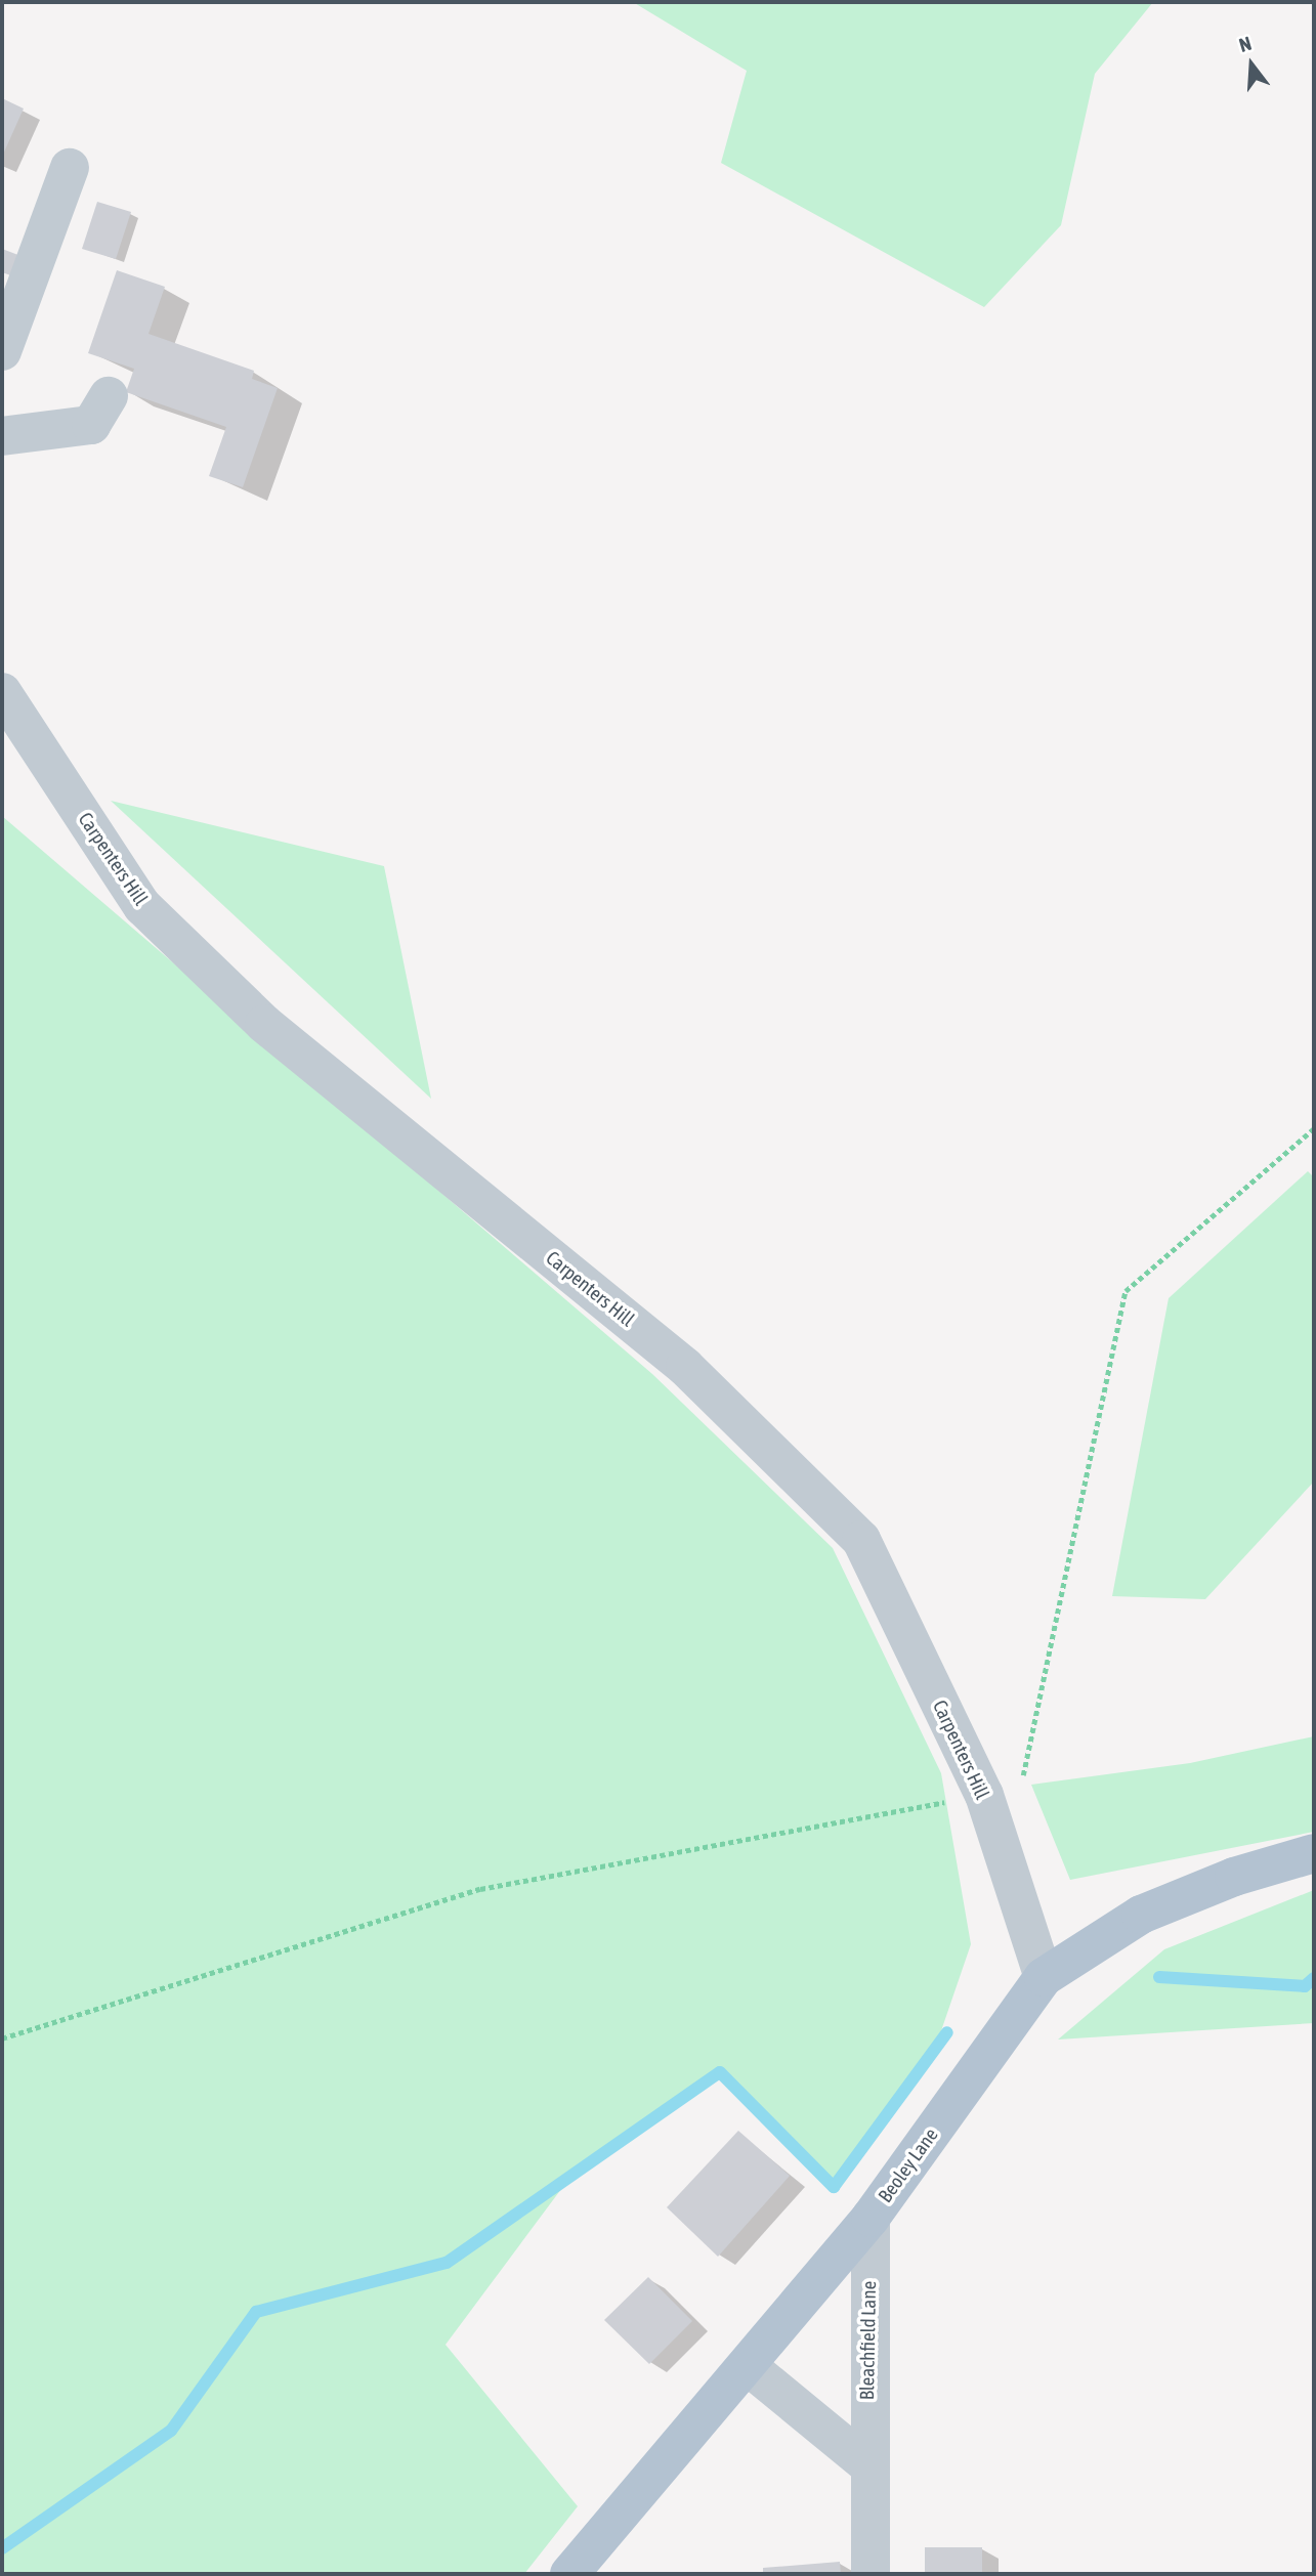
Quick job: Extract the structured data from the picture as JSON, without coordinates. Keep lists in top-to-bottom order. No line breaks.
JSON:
{"streets":{"main road":["Beoley Lane"],"street":["Carpenters Hill","Bleachfield Lane"]},"crossings":[["Carpenters Hill","Beoley Lane"],["Beoley Lane","Bleachfield Lane"]],"north":"top"}
